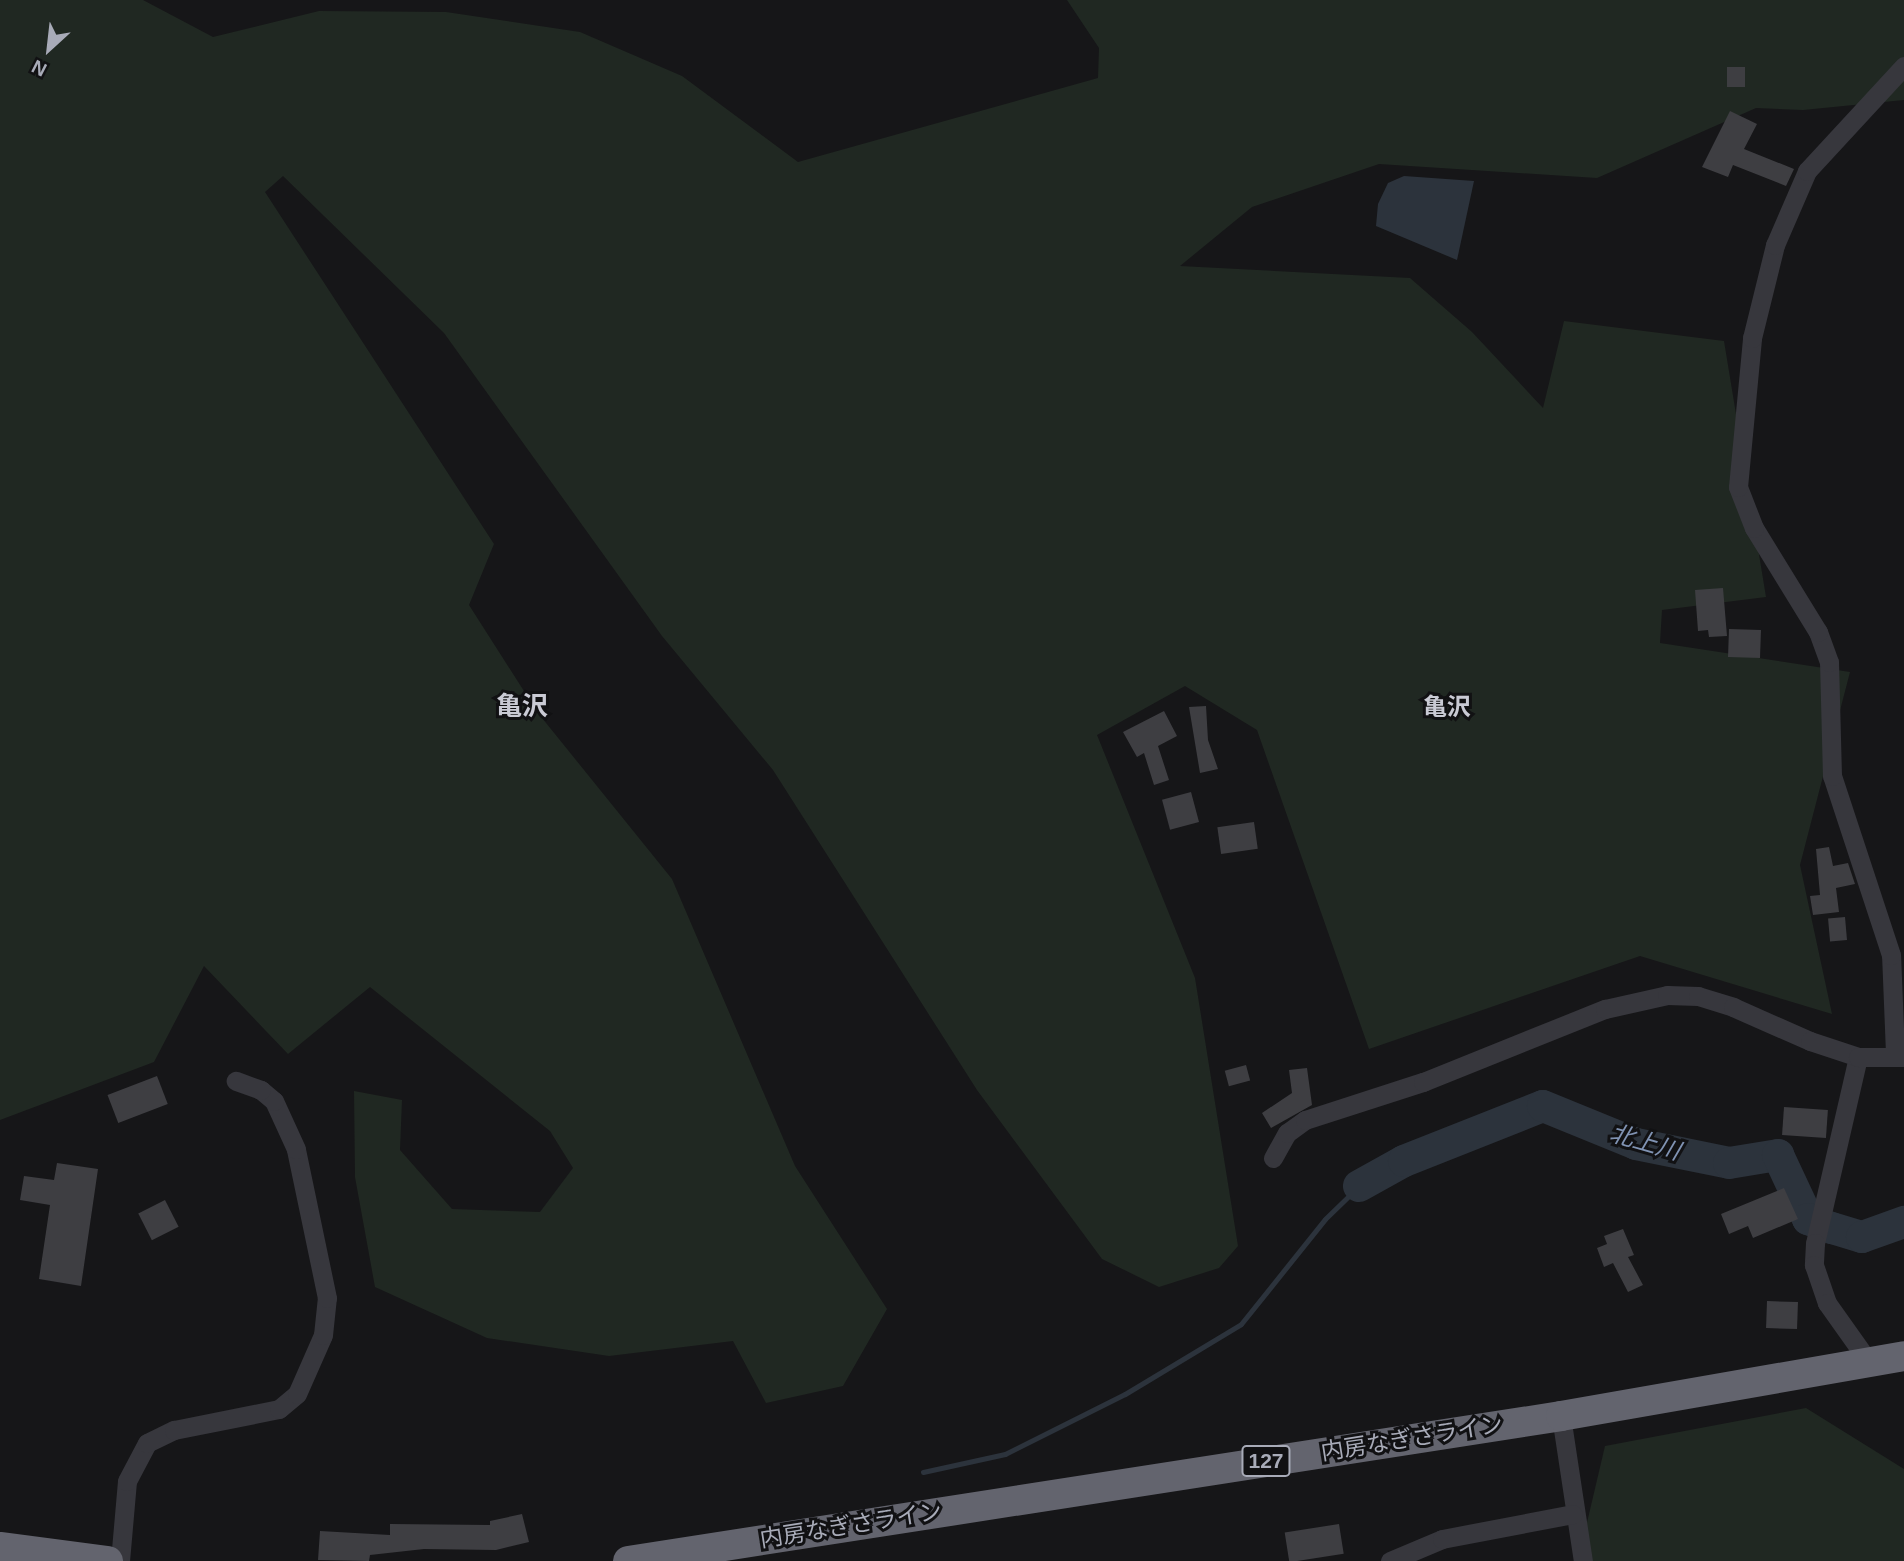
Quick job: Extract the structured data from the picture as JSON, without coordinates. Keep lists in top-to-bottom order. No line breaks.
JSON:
{"streets":{"highway":["内房なぎさライン","127"]},"districts":["亀沢","亀沢"],"water":["北上川"],"north":"bottom left"}
